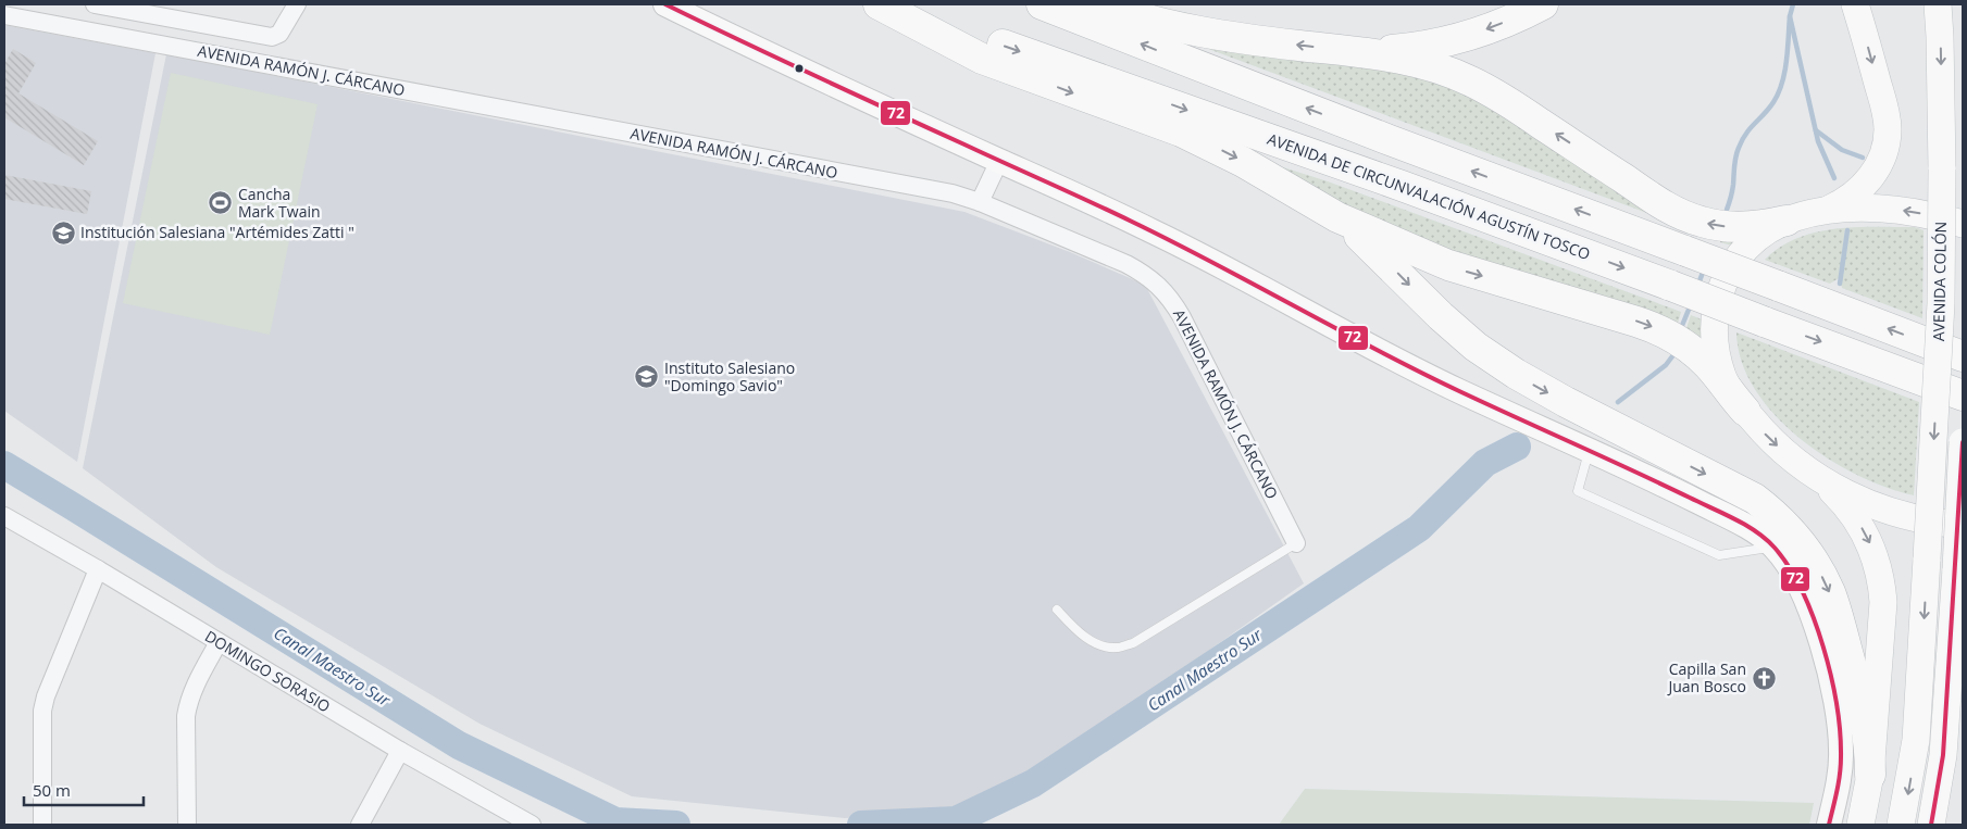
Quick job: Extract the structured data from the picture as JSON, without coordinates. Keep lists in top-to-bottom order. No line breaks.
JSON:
{"streets":{"highway":["AVENIDA DE CIRCUNVALACIÓN AGUSTÍN TOSCO"],"main road":["AVENIDA COLÓN"],"street":["AVENIDA RAMÓN J. CÁRCANO","DOMINGO SORASIO"]},"water":["Canal Maestro Sur"],"places":{"sports":["Cancha Mark Twain"],"school or university":["Institución Salesiana \"Artémides Zatti \"","Instituto Salesiano \"Domingo Savio\""],"church":["Capilla San Juan Bosco"]},"lines":["transit line 72"],"scale_bar":"50 m"}
